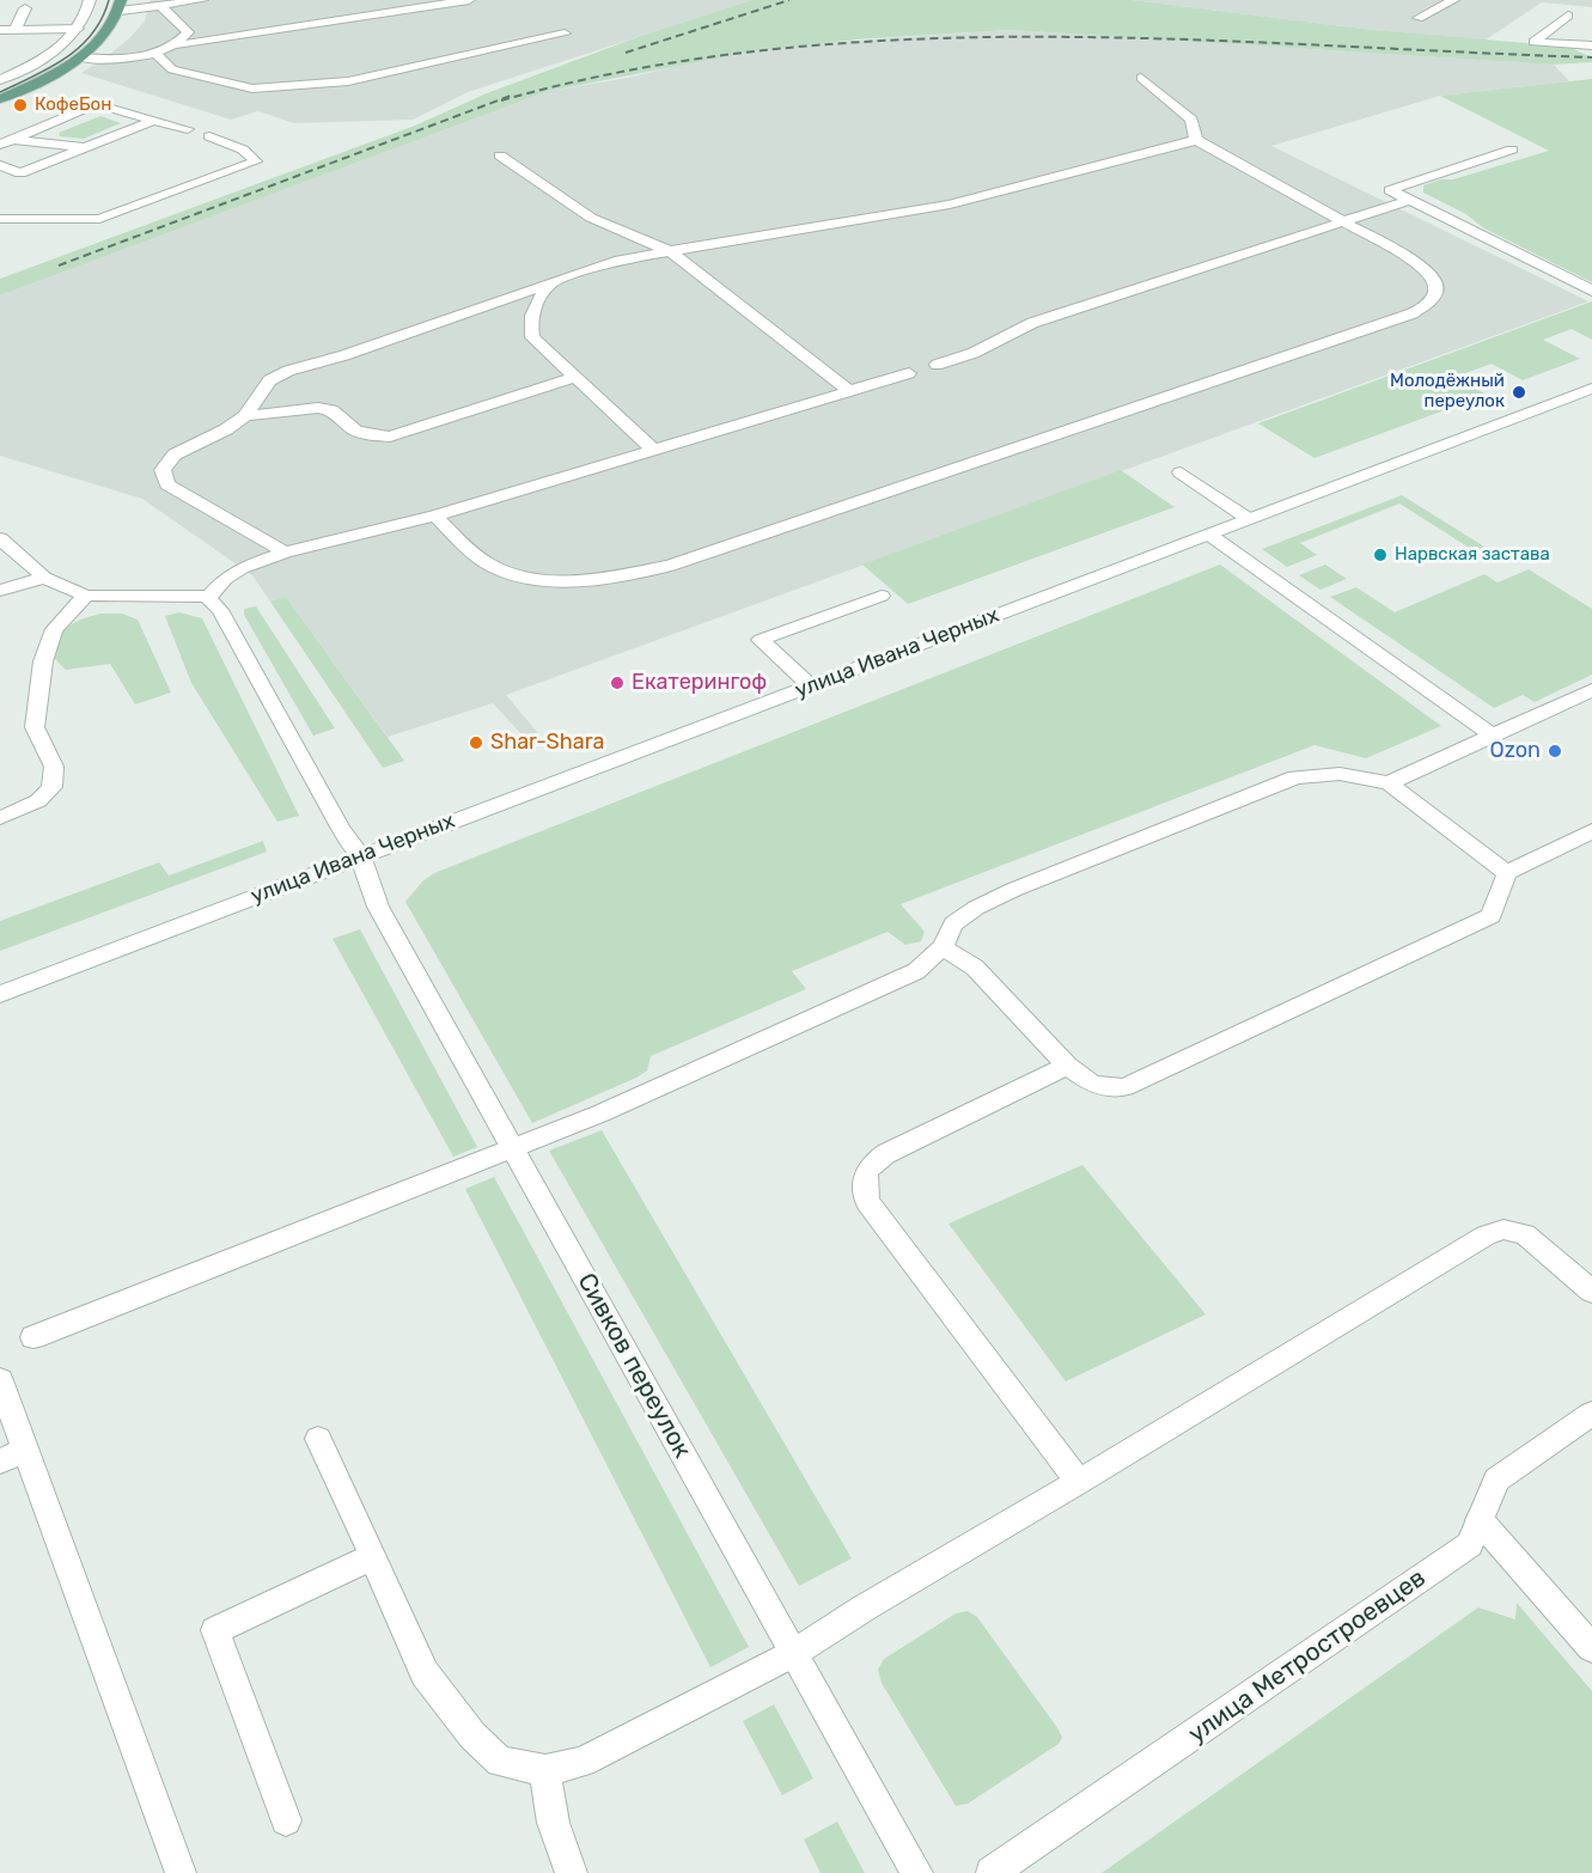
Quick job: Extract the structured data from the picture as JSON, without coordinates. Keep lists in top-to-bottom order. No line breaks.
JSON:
{"streets":{"main road":["улица Ивана Черных","Сивков переулок","улица Метростроевцев"]},"crossings":[["улица Ивана Черных","Сивков переулок"]],"places":["КофеБон","Молодёжный переулок","Нарвская застава","Екатерингоф","Shar-Shara","Ozon"]}
